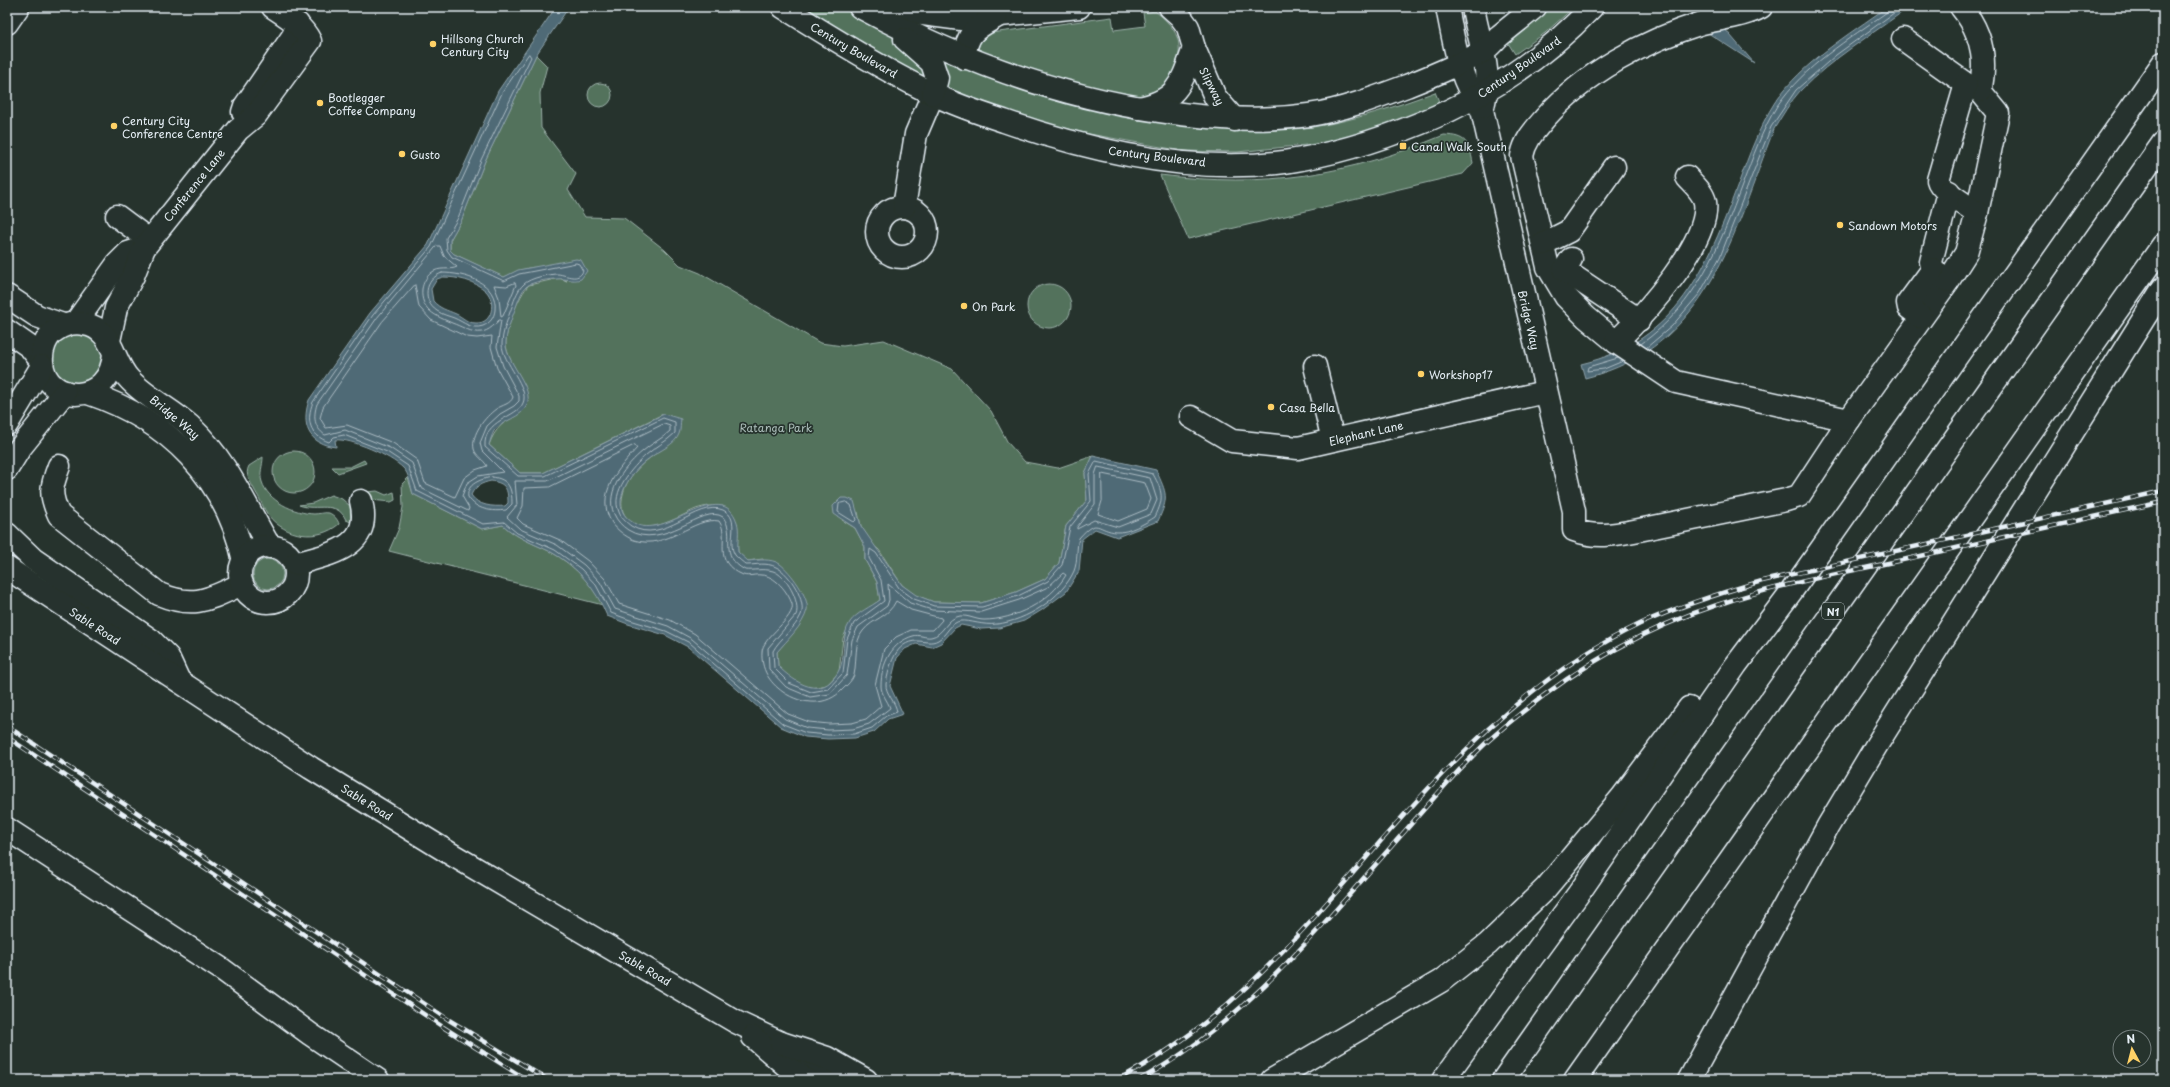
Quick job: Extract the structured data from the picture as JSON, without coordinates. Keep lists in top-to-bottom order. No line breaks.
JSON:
{"streets":{"main road":["Century Boulevard","Slipway","Conference Lane","Bridge Way","Elephant Lane","N1","Sable Road"]},"crossings":[["Century Boulevard","Bridge Way"],["Conference Lane","Bridge Way"],["Bridge Way","Elephant Lane"]],"parks":["Ratanga Park"],"places":{"other":["Hillsong Church Century City","Bootlegger Coffee Company","Century City Conference Centre","Gusto","Sandown Motors","On Park","Workshop17","Casa Bella"],"transit":["Canal Walk South"]},"north":"top"}
